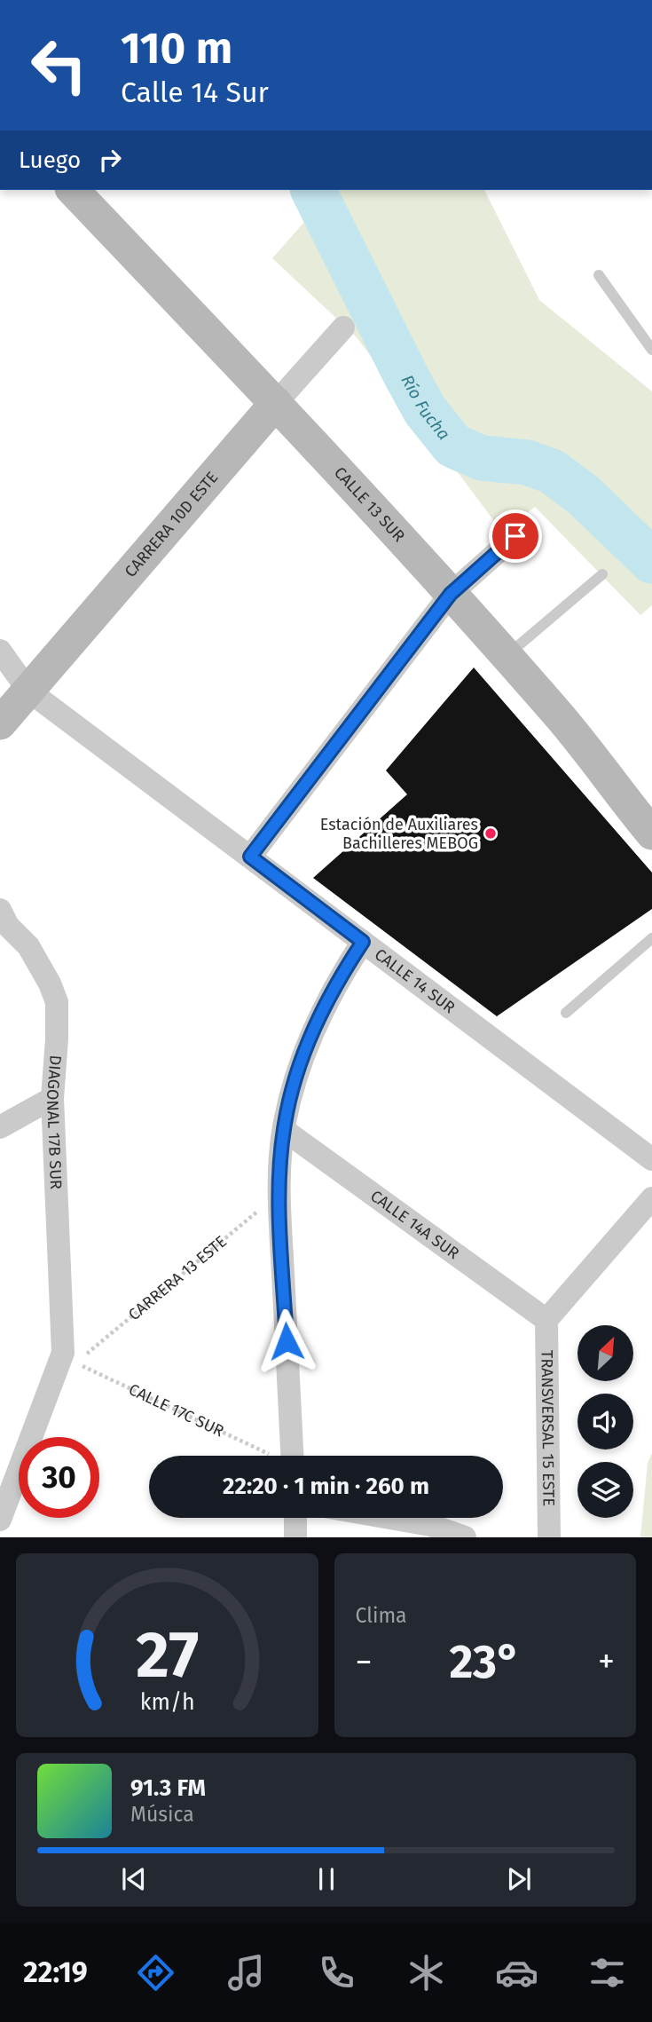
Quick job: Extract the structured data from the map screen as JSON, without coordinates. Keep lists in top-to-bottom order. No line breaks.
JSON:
{"streets":{"main road":["CALLE 13 SUR","CARRERA 10D ESTE"],"street":["CALLE 14 SUR","DIAGONAL 17B SUR","CALLE 14A SUR","TRANSVERSAL 15 ESTE"],"path":["CARRERA 13 ESTE","CALLE 17C SUR"]},"crossings":[["CALLE 13 SUR","CARRERA 10D ESTE"],["CARRERA 10D ESTE","CALLE 14 SUR"],["DIAGONAL 17B SUR","CARRERA 13 ESTE"],["DIAGONAL 17B SUR","CALLE 17C SUR"],["CALLE 14A SUR","TRANSVERSAL 15 ESTE"],["CARRERA 13 ESTE","CALLE 17C SUR"]],"water":["Río Fucha"],"places":["Estación de Auxiliares Bachilleres MEBOG"],"north":"top right","page":{"turn":["110 m","Calle 14 Sur"],"then":"Luego","limit":"30","trip":"22:20 · 1 min · 260 m","tile":"Clima","heat":["−","23°","+"],"song":["91.3 FM","Música"],"tabs":"22:19","gauge":["27","km/h"]}}
